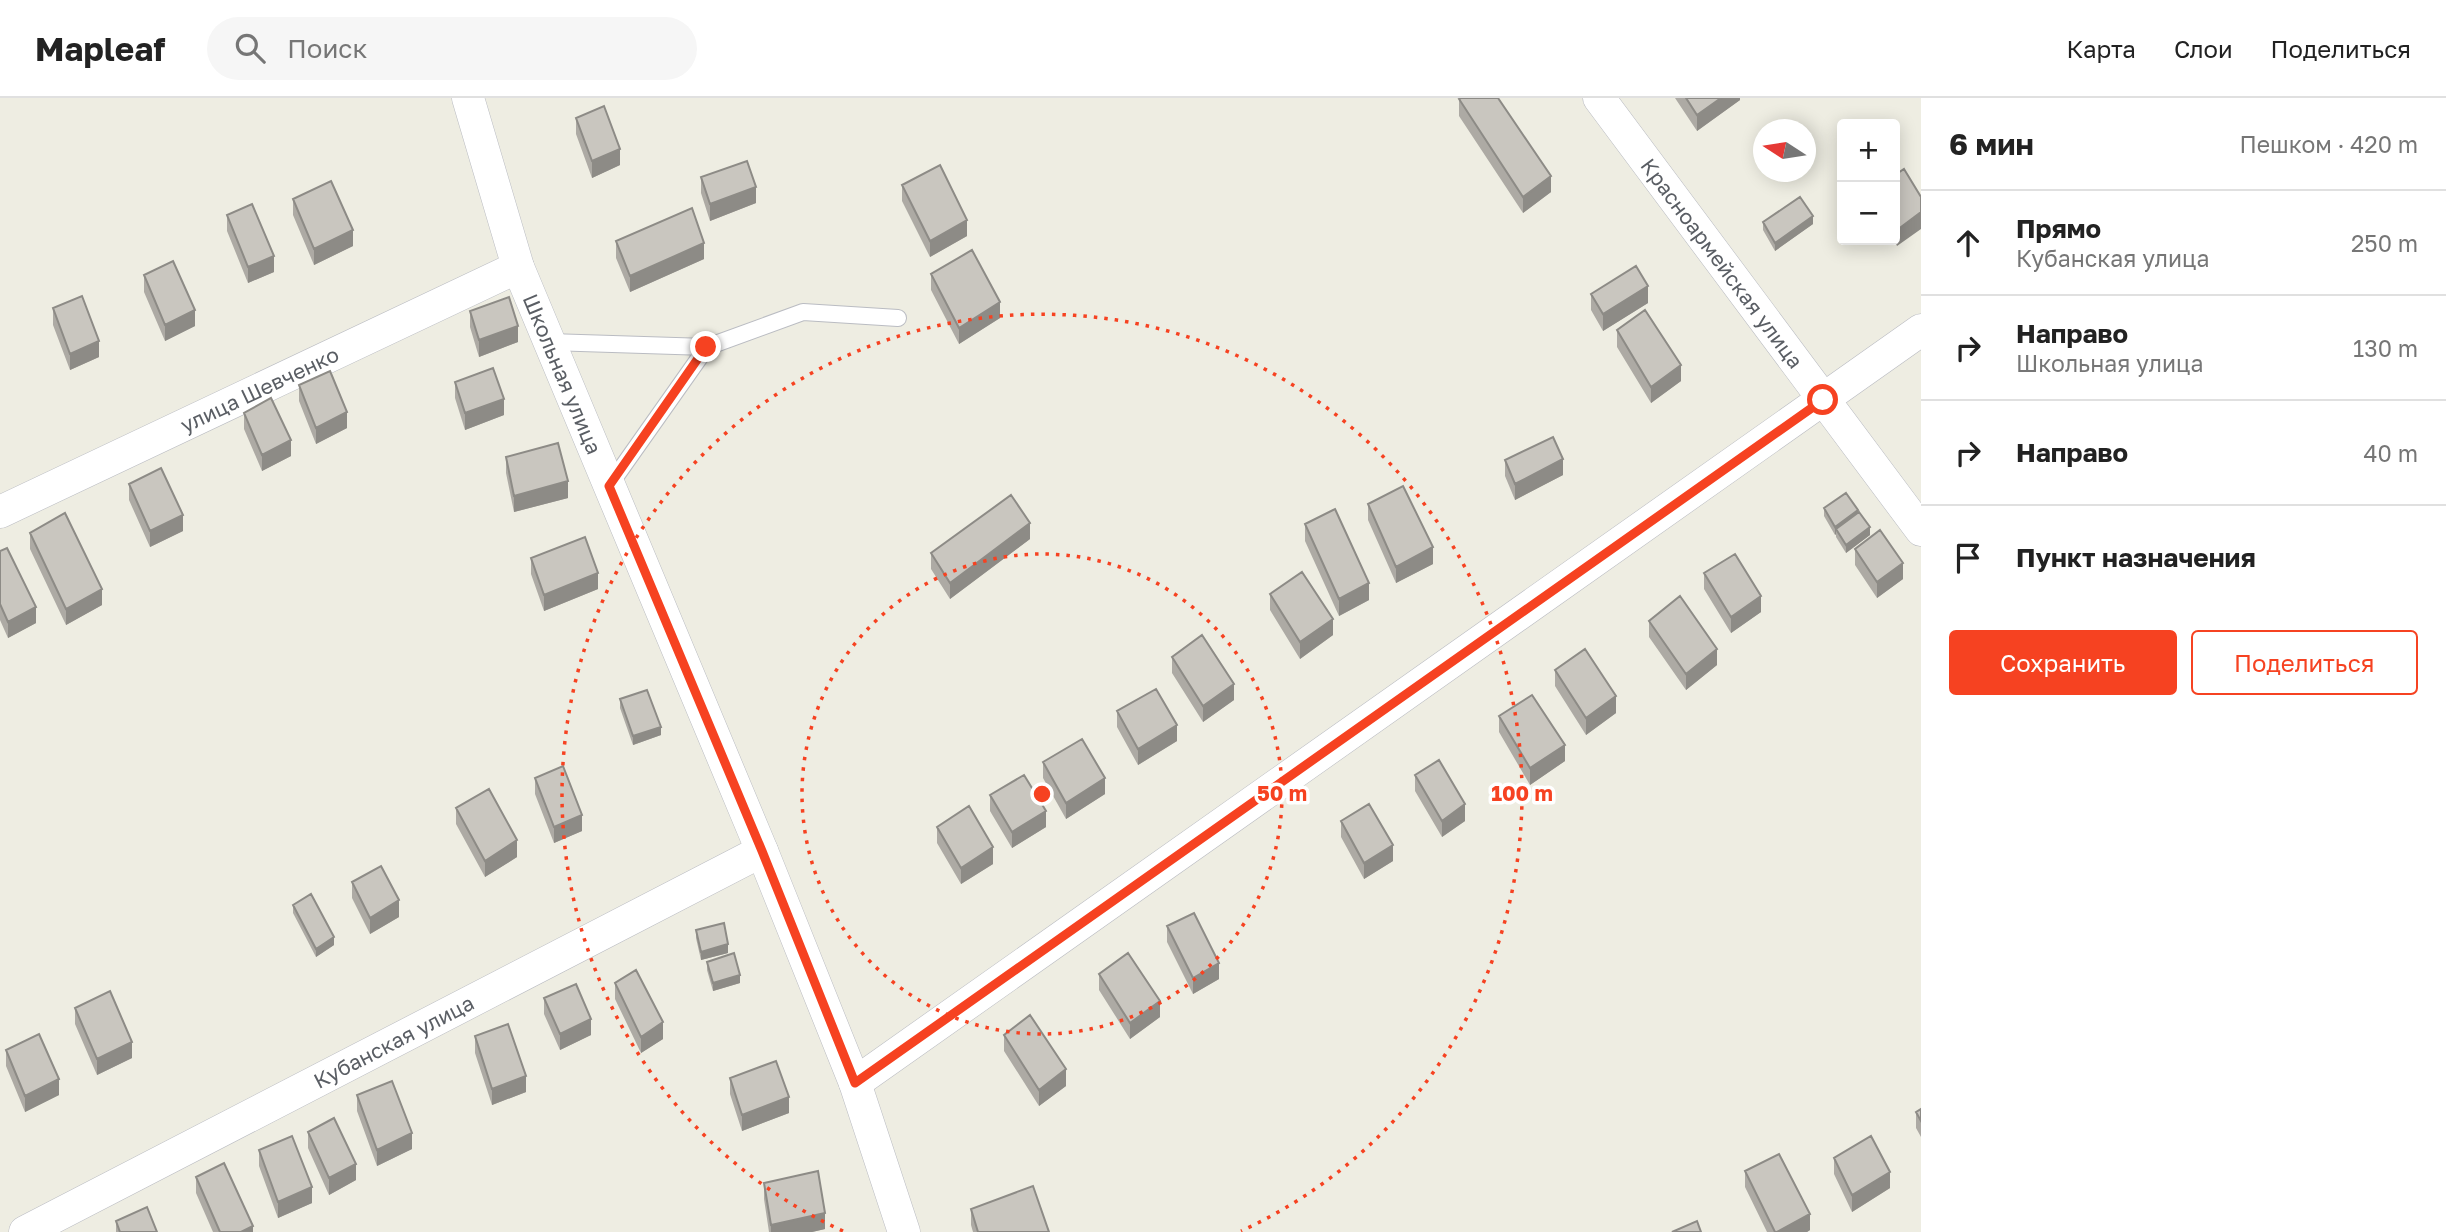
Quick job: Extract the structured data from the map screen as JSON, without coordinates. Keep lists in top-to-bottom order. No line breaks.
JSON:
{"streets":{"street":["Красноармейская улица","Школьная улица","улица Шевченко","Кубанская улица"]},"crossings":[["Школьная улица","улица Шевченко"],["Школьная улица","Кубанская улица"]],"north":"left","page":{"header":"Mapleaf","search":"Поиск","nav":["Карта","Слои","Поделиться"],"heading":["6 мин","Пешком · 420 m"],"map_buttons":["+","−"],"list":[["Прямо","Кубанская улица","250 m"],["Направо","Школьная улица","130 m"],["Направо","40 m"],"Пункт назначения"],"buttons":["Сохранить","Поделиться"]},"rings":["50 m","100 m"]}
